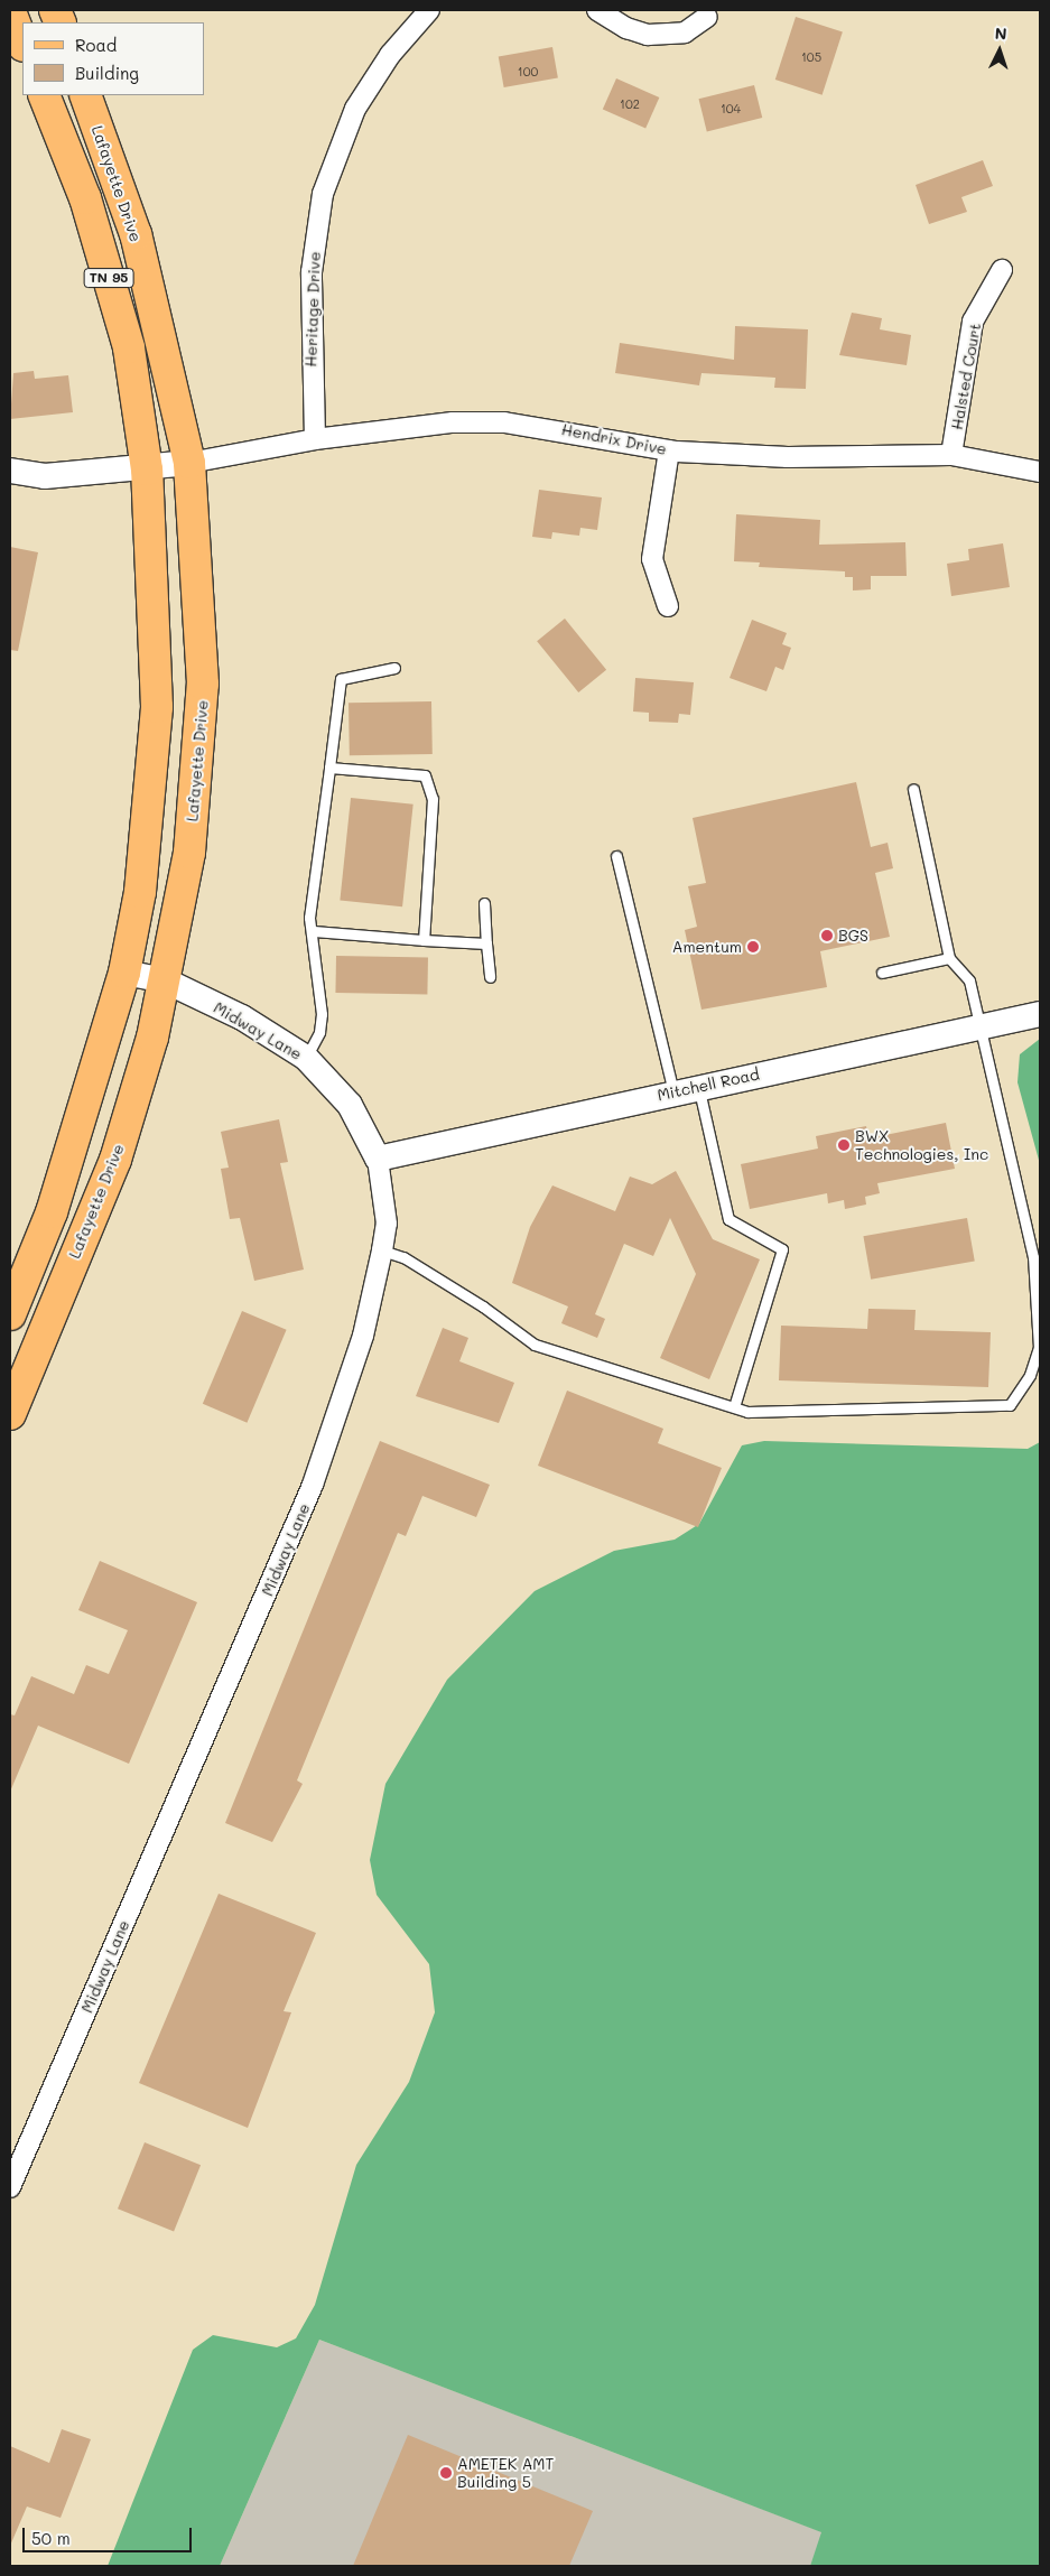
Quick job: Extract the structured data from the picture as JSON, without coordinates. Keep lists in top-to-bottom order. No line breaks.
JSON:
{"streets":{"main road":["Lafayette Drive","TN 95"],"street":["Heritage Drive","Halsted Court","Hendrix Drive","Midway Lane","Mitchell Road"]},"crossings":[["Lafayette Drive","Hendrix Drive"],["Lafayette Drive","Midway Lane"],["Heritage Drive","Hendrix Drive"],["Halsted Court","Hendrix Drive"],["Midway Lane","Mitchell Road"]],"places":["BGS","Amentum","BWX Technologies, Inc","AMETEK AMT Building 5"],"house_numbers":["105","100","102","104"],"legend":["Road","Building"],"scale_bar":"50 m","north":"top"}
